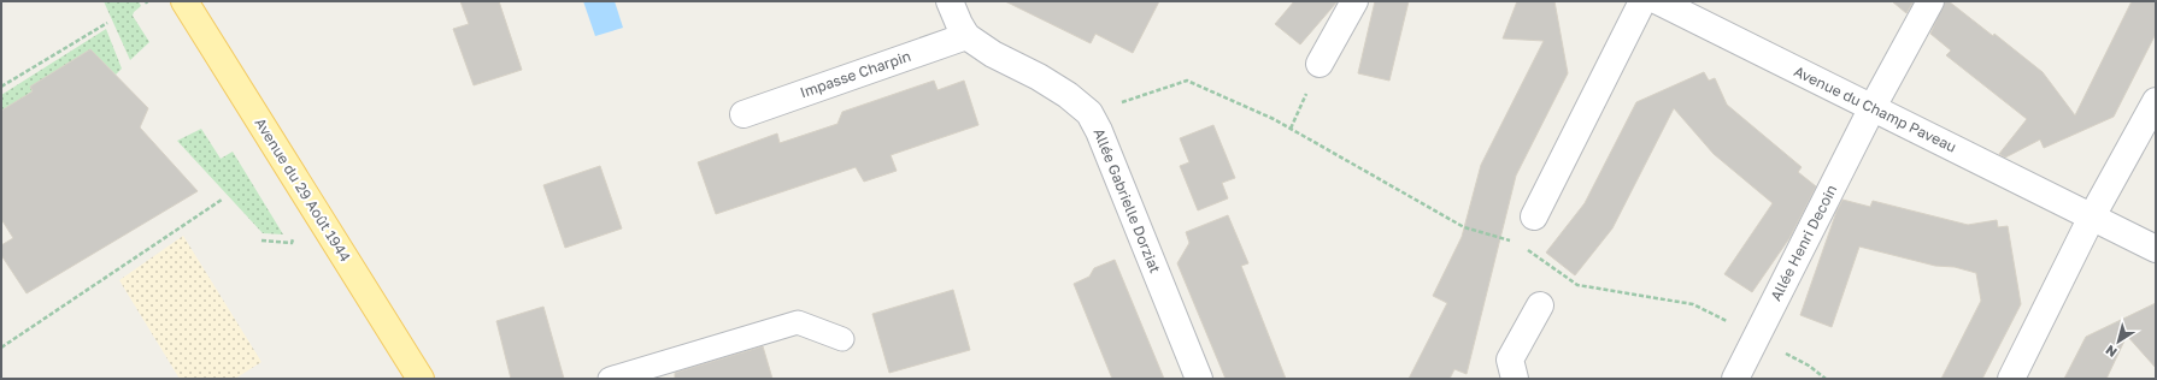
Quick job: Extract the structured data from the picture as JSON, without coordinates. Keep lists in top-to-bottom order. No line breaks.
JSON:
{"streets":{"main road":["Avenue du 29 Août 1944"],"street":["Impasse Charpin","Avenue du Champ Paveau","Allée Gabrielle Dorziat","Allée Henri Decoin"]},"crossings":[["Impasse Charpin","Allée Gabrielle Dorziat"],["Avenue du Champ Paveau","Allée Henri Decoin"]],"north":"bottom left"}
